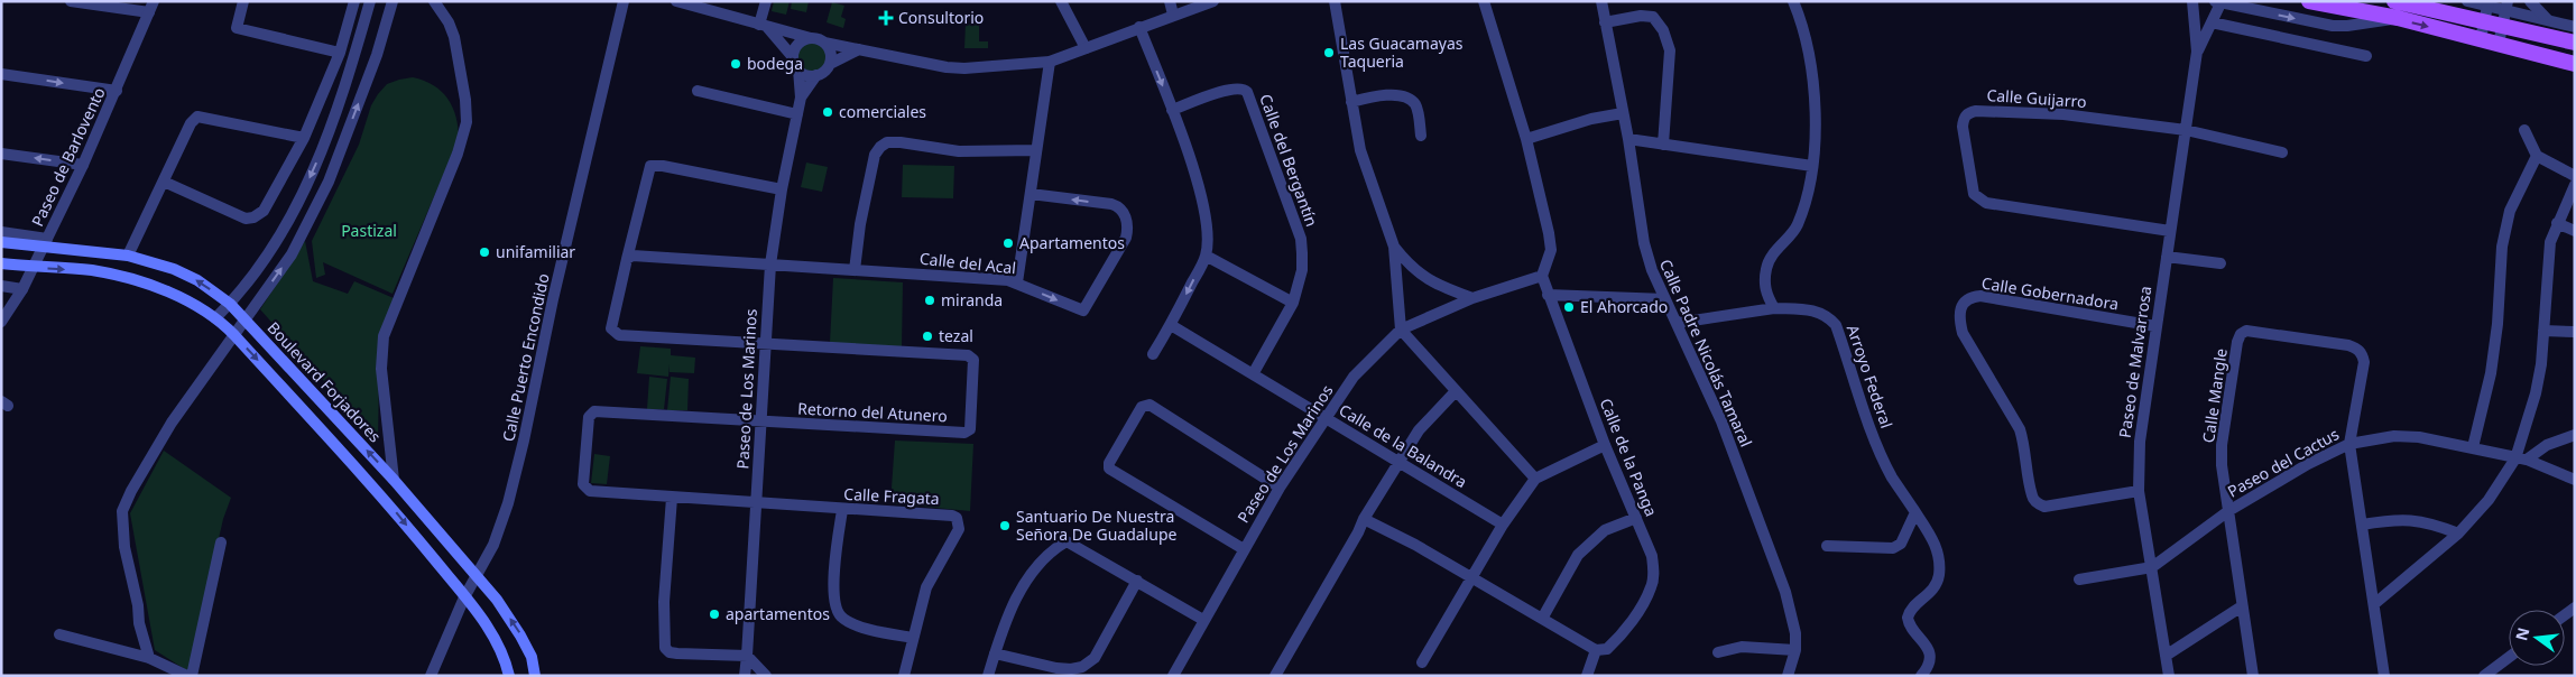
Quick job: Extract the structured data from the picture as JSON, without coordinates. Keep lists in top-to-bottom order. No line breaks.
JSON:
{"streets":{"main road":["Boulevard Forjadores"],"street":["Calle Guijarro","Paseo de Barlovento","Calle del Bergantín","Calle del Acal","Calle Gobernadora","Calle Padre Nicolás Tamaral","Calle Puerto Encondido","Paseo de Malvarrosa","Arroyo Federal","Paseo de Los Marinos","Calle Mangle","Retorno del Atunero","Calle de la Balandra","Calle de la Panga","Paseo del Cactus","Calle Fragata"]},"crossings":[["Calle Guijarro","Paseo de Malvarrosa"],["Paseo de Barlovento","Boulevard Forjadores"],["Calle del Bergantín","Calle de la Balandra"],["Calle del Acal","Paseo de Los Marinos"],["Calle Gobernadora","Paseo de Malvarrosa"],["Calle Padre Nicolás Tamaral","Arroyo Federal"],["Calle Puerto Encondido","Boulevard Forjadores"],["Paseo de Malvarrosa","Paseo del Cactus"],["Paseo de Los Marinos","Retorno del Atunero"],["Paseo de Los Marinos","Calle de la Balandra"],["Paseo de Los Marinos","Calle de la Panga"],["Paseo de Los Marinos","Calle Fragata"],["Calle Mangle","Paseo del Cactus"],["Retorno del Atunero","Calle Fragata"]],"parks":["Pastizal"],"places":{"health":["Consultorio"],"other":["Las Guacamayas Taqueria","bodega","comerciales","Apartamentos","unifamiliar","miranda","El Ahorcado","tezal","Santuario De Nuestra Señora De Guadalupe","apartamentos"]},"north":"left"}
